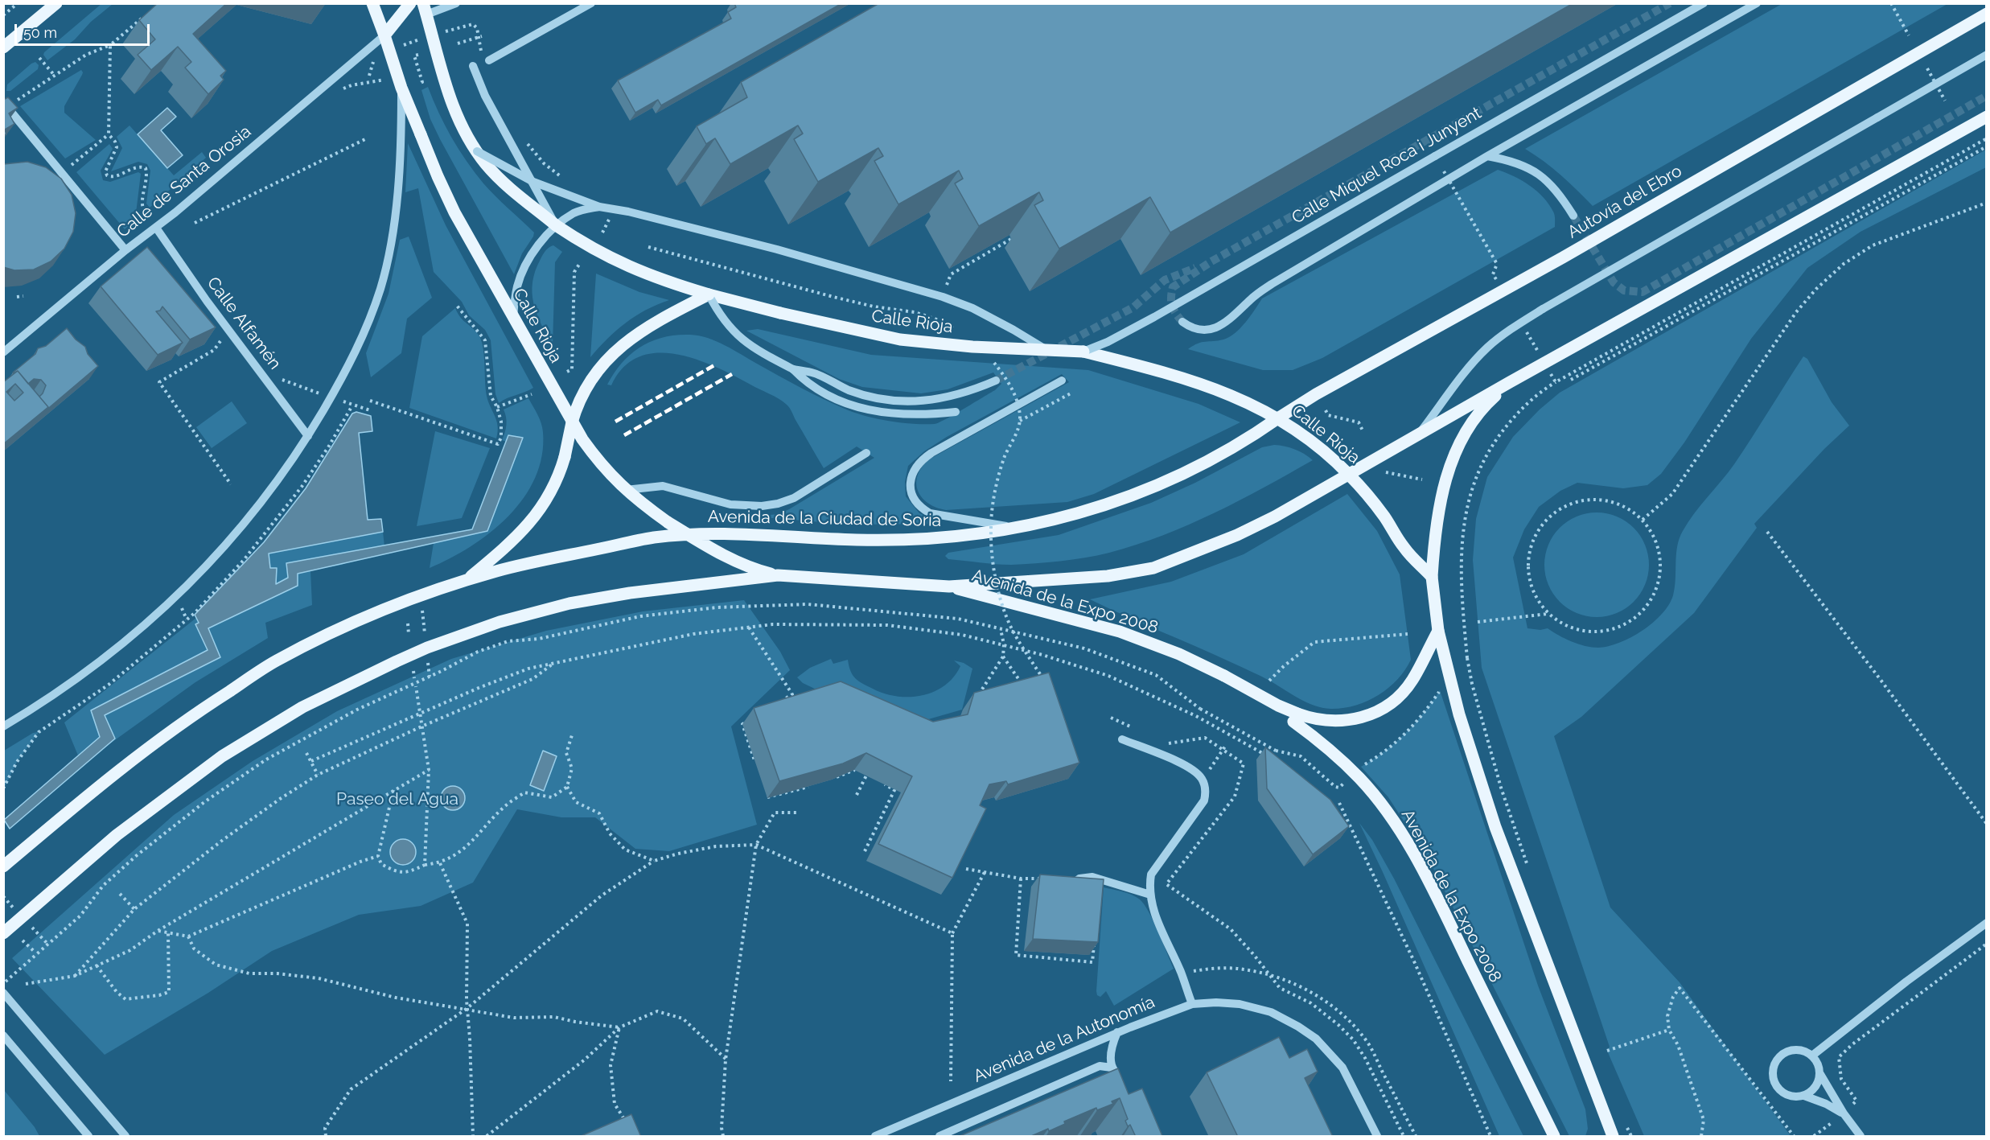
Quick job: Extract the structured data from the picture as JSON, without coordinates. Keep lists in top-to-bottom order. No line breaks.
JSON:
{"streets":{"main road":["Autovía del Ebro","Calle Rioja","Avenida de la Ciudad de Soria","Avenida de la Expo 2008"],"street":["Calle Miquel Roca i Junyent","Calle de Santa Orosia","Calle Alfamén","Avenida de la Autonomía"]},"crossings":[["Calle Miquel Roca i Junyent","Calle Rioja"],["Calle de Santa Orosia","Calle Rioja"],["Calle de Santa Orosia","Calle Alfamén"],["Autovía del Ebro","Calle Rioja"],["Autovía del Ebro","Avenida de la Ciudad de Soria"],["Calle Rioja","Avenida de la Ciudad de Soria"]],"parks":["Paseo del Agua"],"scale_bar":"50 m"}
